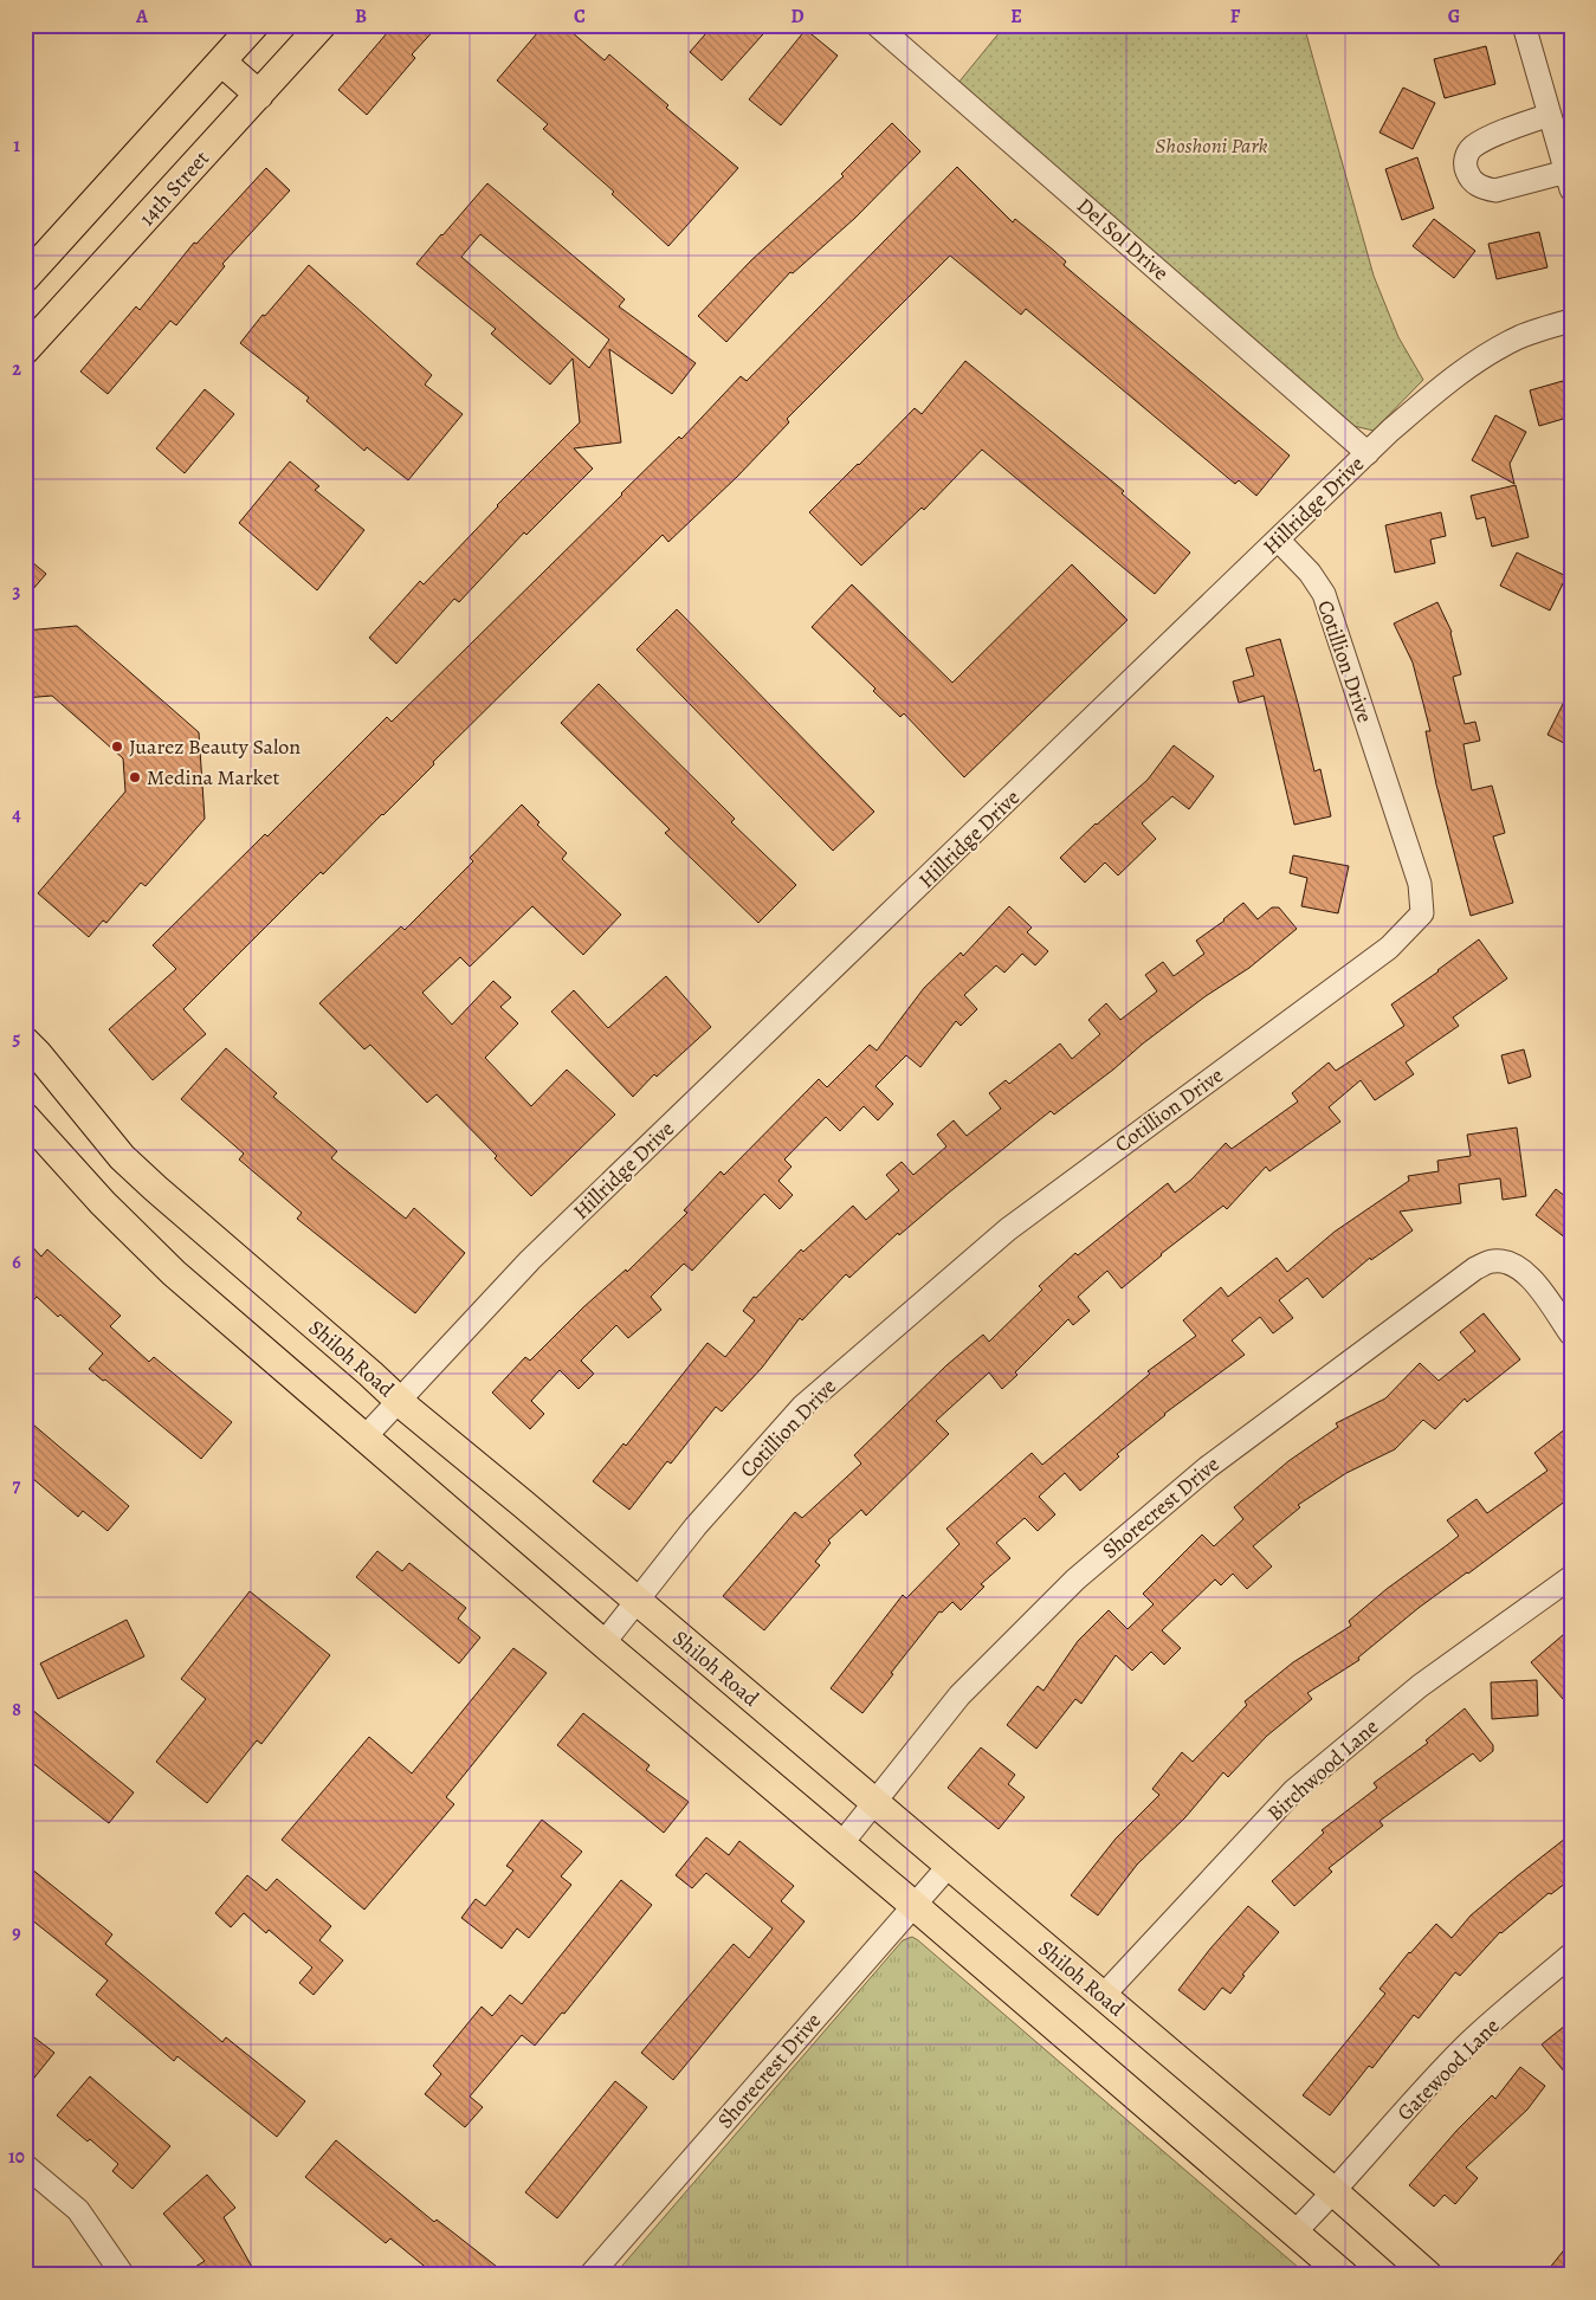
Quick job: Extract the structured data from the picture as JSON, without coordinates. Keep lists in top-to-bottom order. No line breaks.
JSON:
{"streets":{"main road":["14th Street","Shiloh Road"],"street":["Del Sol Drive","Hillridge Drive","Cotillion Drive","Shorecrest Drive","Birchwood Lane","Gatewood Lane"]},"crossings":[["Del Sol Drive","Hillridge Drive"],["Hillridge Drive","Cotillion Drive"],["Hillridge Drive","Shiloh Road"],["Cotillion Drive","Shiloh Road"],["Shiloh Road","Shorecrest Drive"],["Shiloh Road","Birchwood Lane"],["Shiloh Road","Gatewood Lane"]],"parks":["Shoshoni Park"],"places":["Juarez Beauty Salon","Medina Market"],"grid":{"columns":["A","B","C","D","E","F","G"],"rows":["1","2","3","4","5","6","7","8","9","10"]}}
